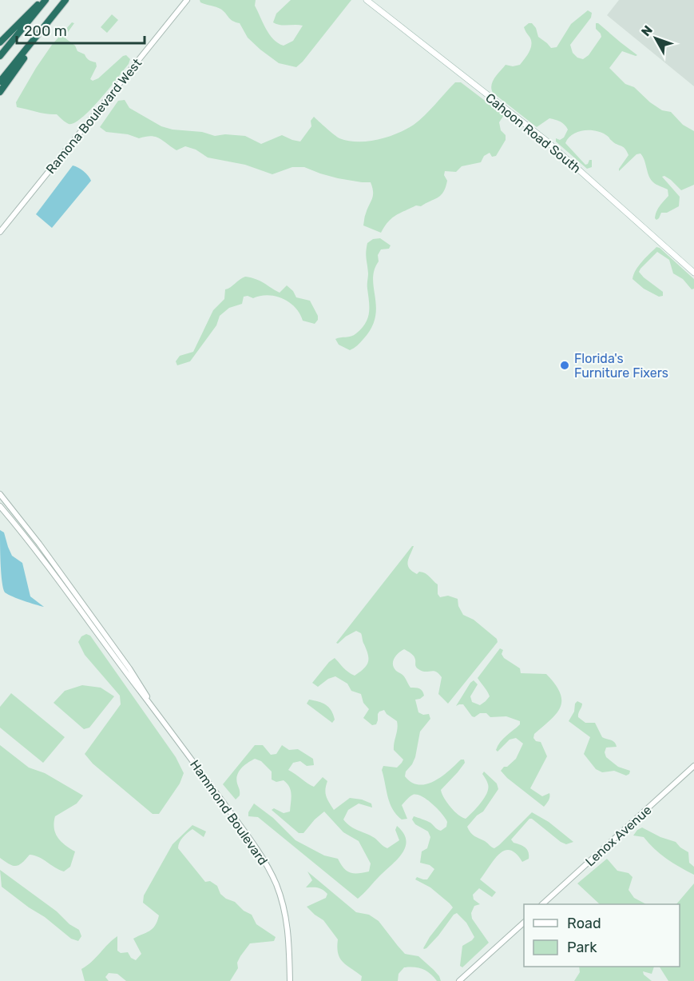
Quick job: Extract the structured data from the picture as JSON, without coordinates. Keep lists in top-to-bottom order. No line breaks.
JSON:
{"streets":{"main road":["Cahoon Road South"],"street":["Ramona Boulevard West","Hammond Boulevard","Lenox Avenue"]},"places":["Florida's Furniture Fixers"],"legend":["Road","Park"],"scale_bar":"200 m","north":"top left"}
